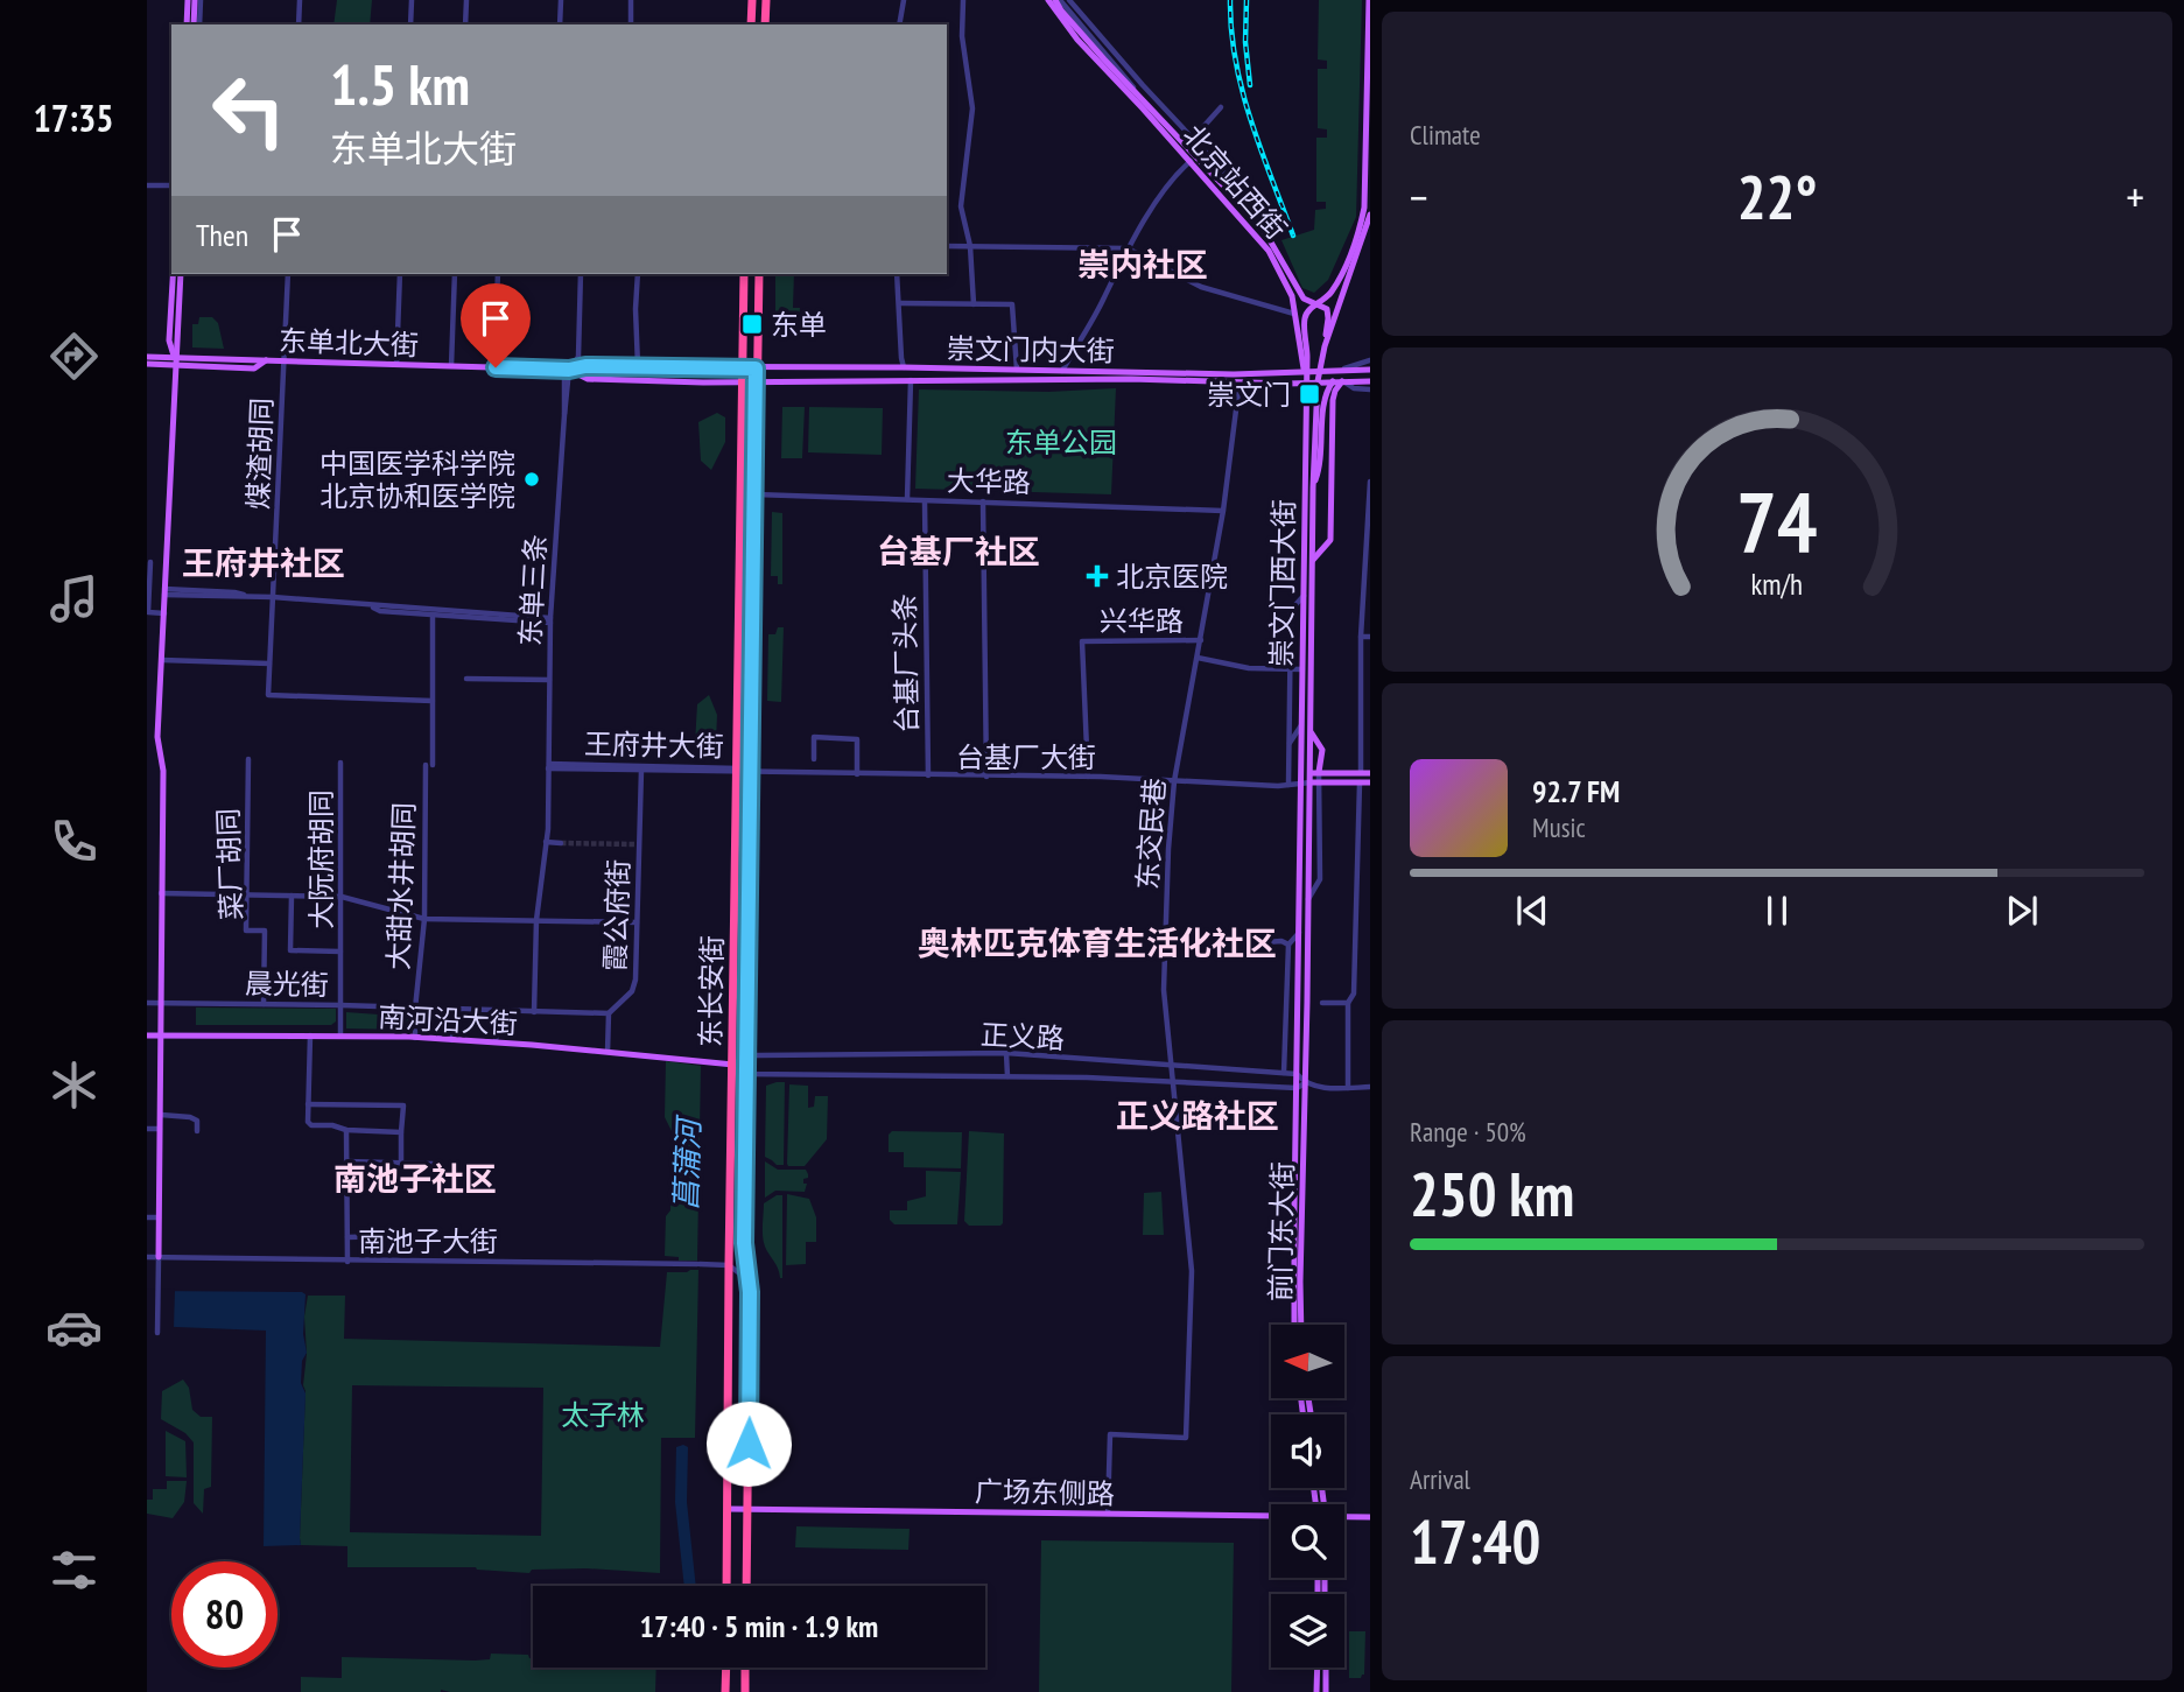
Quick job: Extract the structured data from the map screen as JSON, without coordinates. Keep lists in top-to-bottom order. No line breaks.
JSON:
{"streets":{"highway":["东长安街"],"main road":["北京站西街","东单北大街","崇文门内大街","崇文门西大街","南河沿大街","前门东大街","广场东侧路"],"street":["煤渣胡同","大华路","东单三条","兴华路","台基厂头条","王府井大街","台基厂大街","东交民巷","大阮府胡同","菜厂胡同","大甜水井胡同","霞公府街","晨光街","正义路","南池子大街"]},"crossings":[["北京站西街","崇文门内大街"],["北京站西街","崇文门西大街"],["东单北大街","崇文门内大街"],["东单北大街","煤渣胡同"],["东单北大街","东单三条"],["东单北大街","东长安街"],["崇文门内大街","崇文门西大街"],["崇文门内大街","东交民巷"],["崇文门内大街","东长安街"],["煤渣胡同","大甜水井胡同"],["大华路","台基厂头条"],["大华路","东交民巷"],["大华路","东长安街"],["崇文门西大街","台基厂大街"],["崇文门西大街","前门东大街"],["东单三条","王府井大街"],["东单三条","晨光街"],["兴华路","台基厂大街"],["兴华路","东交民巷"],["台基厂头条","台基厂大街"],["王府井大街","台基厂大街"],["王府井大街","霞公府街"],["王府井大街","东长安街"],["台基厂大街","东交民巷"],["台基厂大街","东长安街"],["台基厂大街","前门东大街"],["东交民巷","正义路"],["东交民巷","广场东侧路"],["大阮府胡同","晨光街"],["大阮府胡同","南河沿大街"],["菜厂胡同","晨光街"],["大甜水井胡同","晨光街"],["大甜水井胡同","南河沿大街"],["霞公府街","晨光街"],["霞公府街","南河沿大街"],["东长安街","南河沿大街"],["东长安街","正义路"],["东长安街","南池子大街"],["东长安街","广场东侧路"],["正义路","前门东大街"]],"districts":["崇内社区","台基厂社区","王府井社区","奥林匹克体育生活化社区","正义路社区","南池子社区"],"water":["菖蒲河"],"parks":["东单公园","太子林"],"places":{"transit":["东单","崇文门"],"other":["中国医学科学院 北京协和医学院"],"health":["北京医院"]},"north":"left","page":{"tabs":"17:35","tile":["Climate",["Range · 50%","250 km"],["Arrival","17:40"]],"turn":["1.5 km","东单北大街"],"heat":["−","22°","+"],"then":"Then","song":["92.7 FM","Music"],"limit":"80","trip":"17:40 · 5 min · 1.9 km","gauge":["74","km/h"]}}
